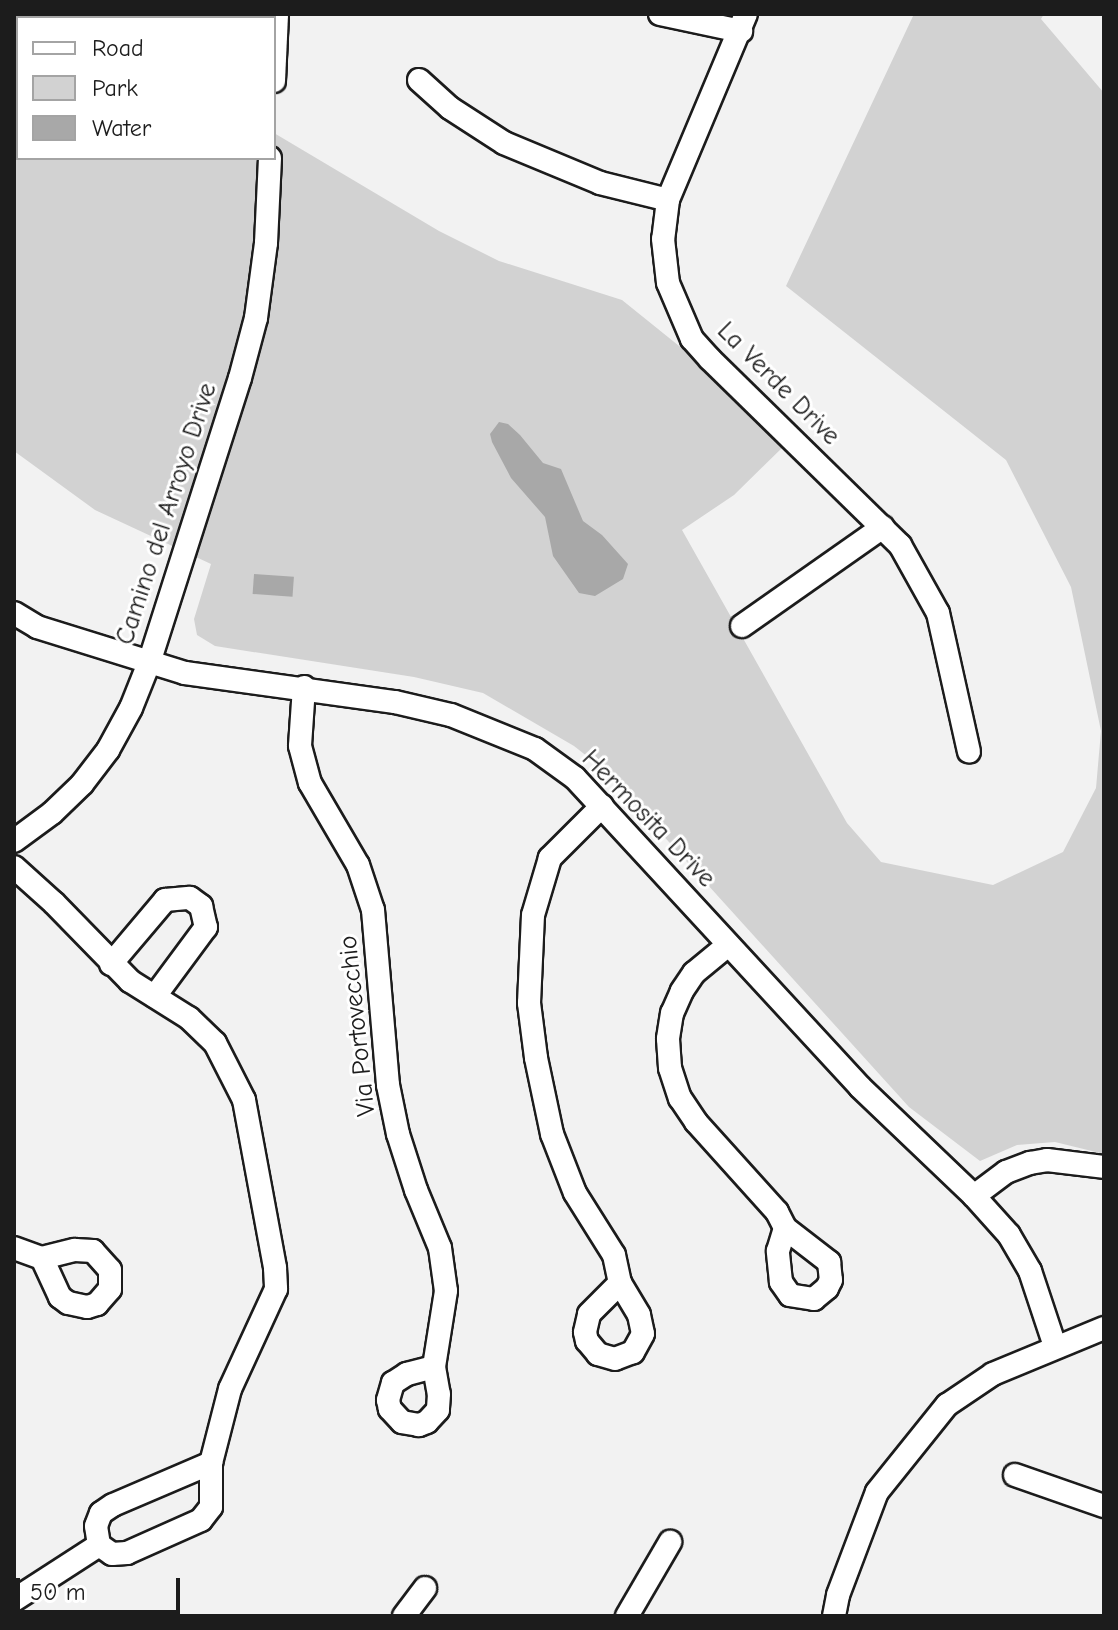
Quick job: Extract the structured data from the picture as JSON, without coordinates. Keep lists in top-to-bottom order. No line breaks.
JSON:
{"streets":{"street":["La Verde Drive","Camino del Arroyo Drive","Hermosita Drive","Via Portovecchio"]},"crossings":[["Camino del Arroyo Drive","Hermosita Drive"],["Hermosita Drive","Via Portovecchio"]],"legend":["Road","Park","Water"],"scale_bar":"50 m"}
